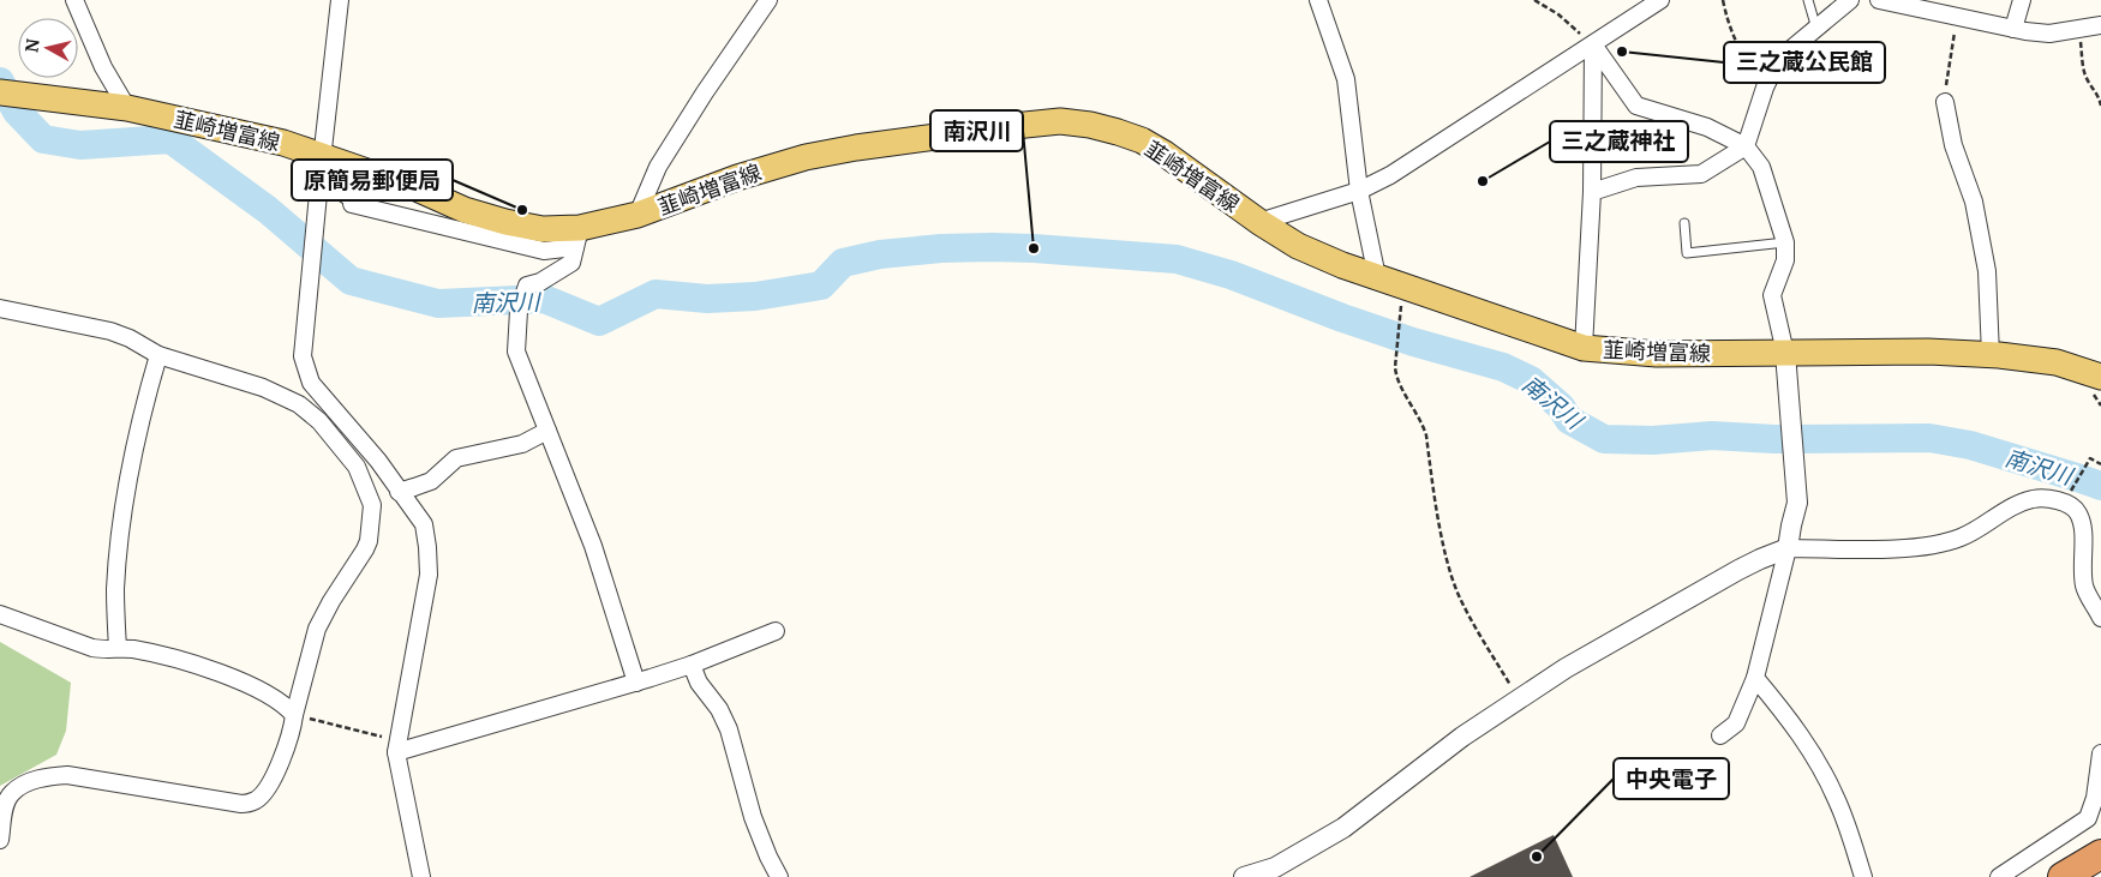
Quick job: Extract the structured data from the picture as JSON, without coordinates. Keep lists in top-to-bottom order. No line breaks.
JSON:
{"streets":{"main road":["韮崎増富線"]},"water":["南沢川"],"places":["三之蔵公民館","三之蔵神社","原簡易郵便局","南沢川","中央電子"],"north":"left"}
